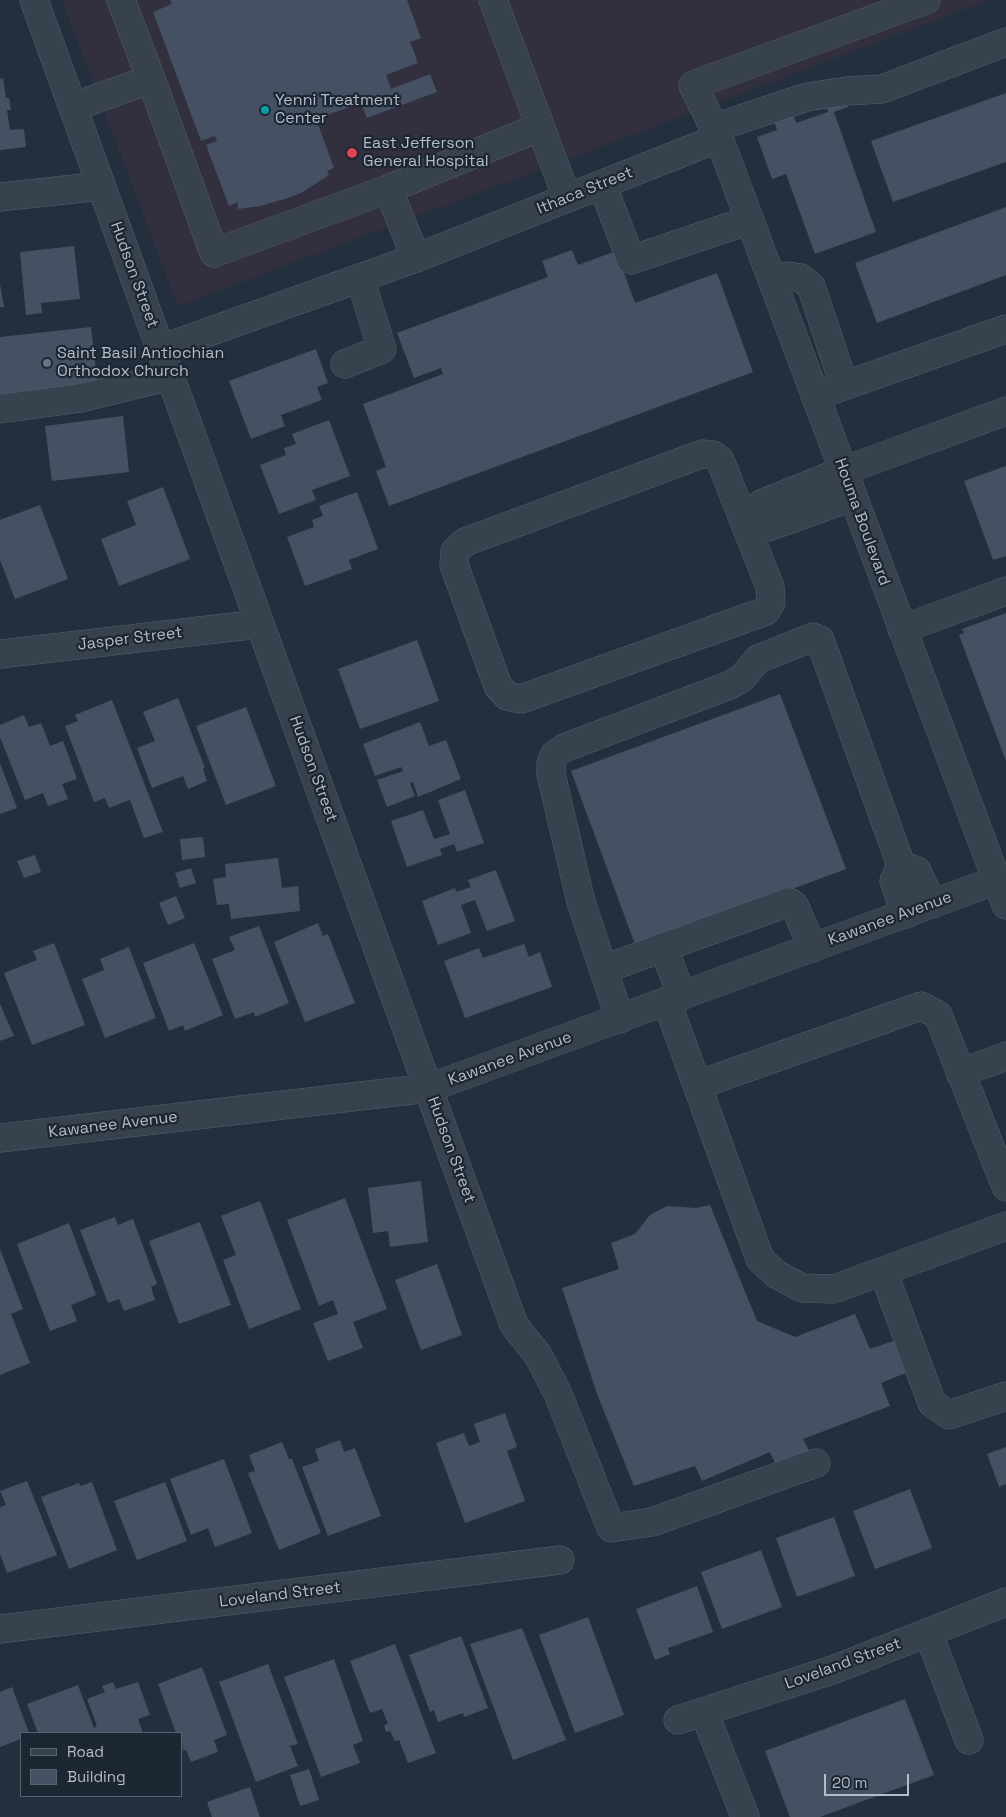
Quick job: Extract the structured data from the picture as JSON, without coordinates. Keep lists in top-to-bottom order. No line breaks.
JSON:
{"streets":{"street":["Ithaca Street","Hudson Street","Houma Boulevard","Jasper Street","Kawanee Avenue","Loveland Street"]},"crossings":[["Ithaca Street","Hudson Street"],["Ithaca Street","Houma Boulevard"],["Hudson Street","Jasper Street"],["Hudson Street","Kawanee Avenue"],["Houma Boulevard","Kawanee Avenue"]],"places":["Yenni Treatment Center","East Jefferson General Hospital","Saint Basil Antiochian Orthodox Church"],"legend":["Road","Building"],"scale_bar":"20 m"}
